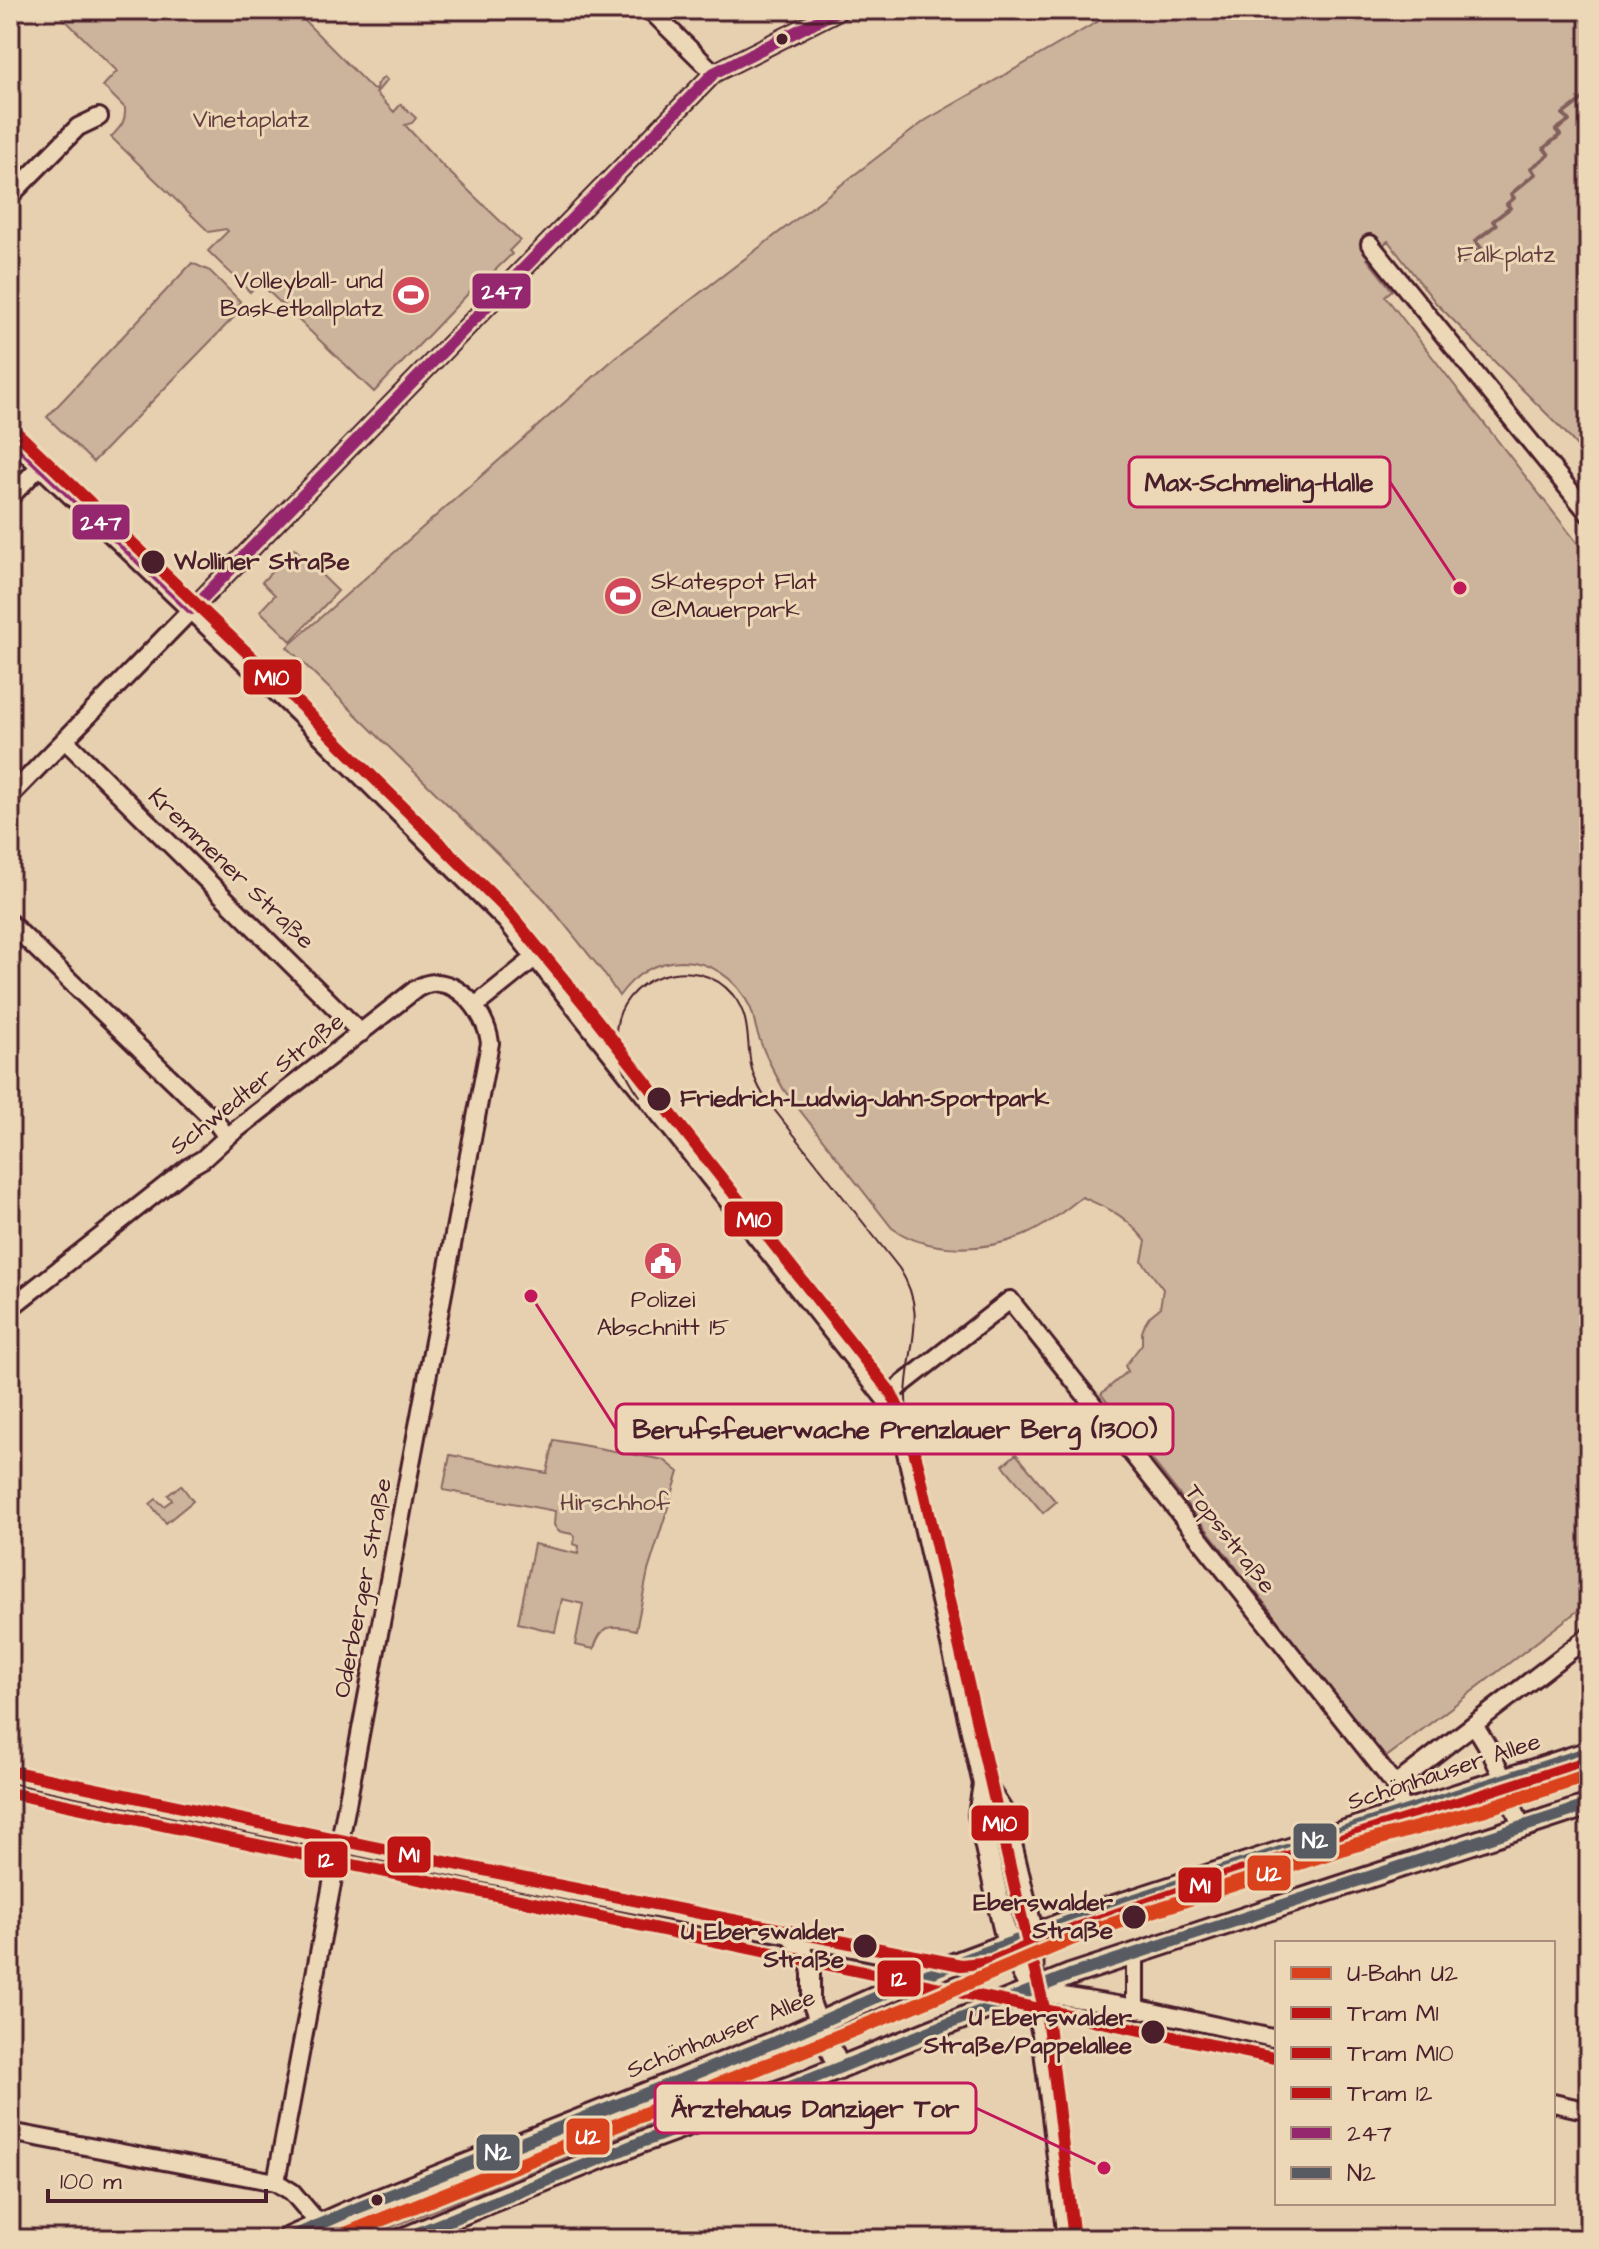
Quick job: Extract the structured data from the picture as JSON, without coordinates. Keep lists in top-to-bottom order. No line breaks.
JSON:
{"streets":{"main road":["Schönhauser Allee"],"street":["Kremmener Straße","Schwedter Straße","Topsstraße","Oderberger Straße"]},"crossings":[["Kremmener Straße","Schwedter Straße"],["Schwedter Straße","Oderberger Straße"],["Topsstraße","Schönhauser Allee"]],"parks":["Vinetaplatz","Falkplatz","Hirschhof"],"places":{"sports":["Volleyball- und Basketballplatz","Skatespot Flat @Mauerpark"],"other":["Wolliner Straße","Max-Schmeling-Halle","Friedrich-Ludwig-Jahn-Sportpark","Berufsfeuerwache Prenzlauer Berg (1300)","Eberswalder Straße","U Eberswalder Straße","U Eberswalder Straße/Pappelallee","Ärztehaus Danziger Tor"],"public building":["Polizei Abschnitt 15"]},"lines":["transit line 247","tram line M10","transit line N2","tram line M1","metro line U2","tram line 12"],"legend":["U-Bahn U2","Tram M1","Tram M10","Tram 12","247","N2"],"scale_bar":"100 m"}
